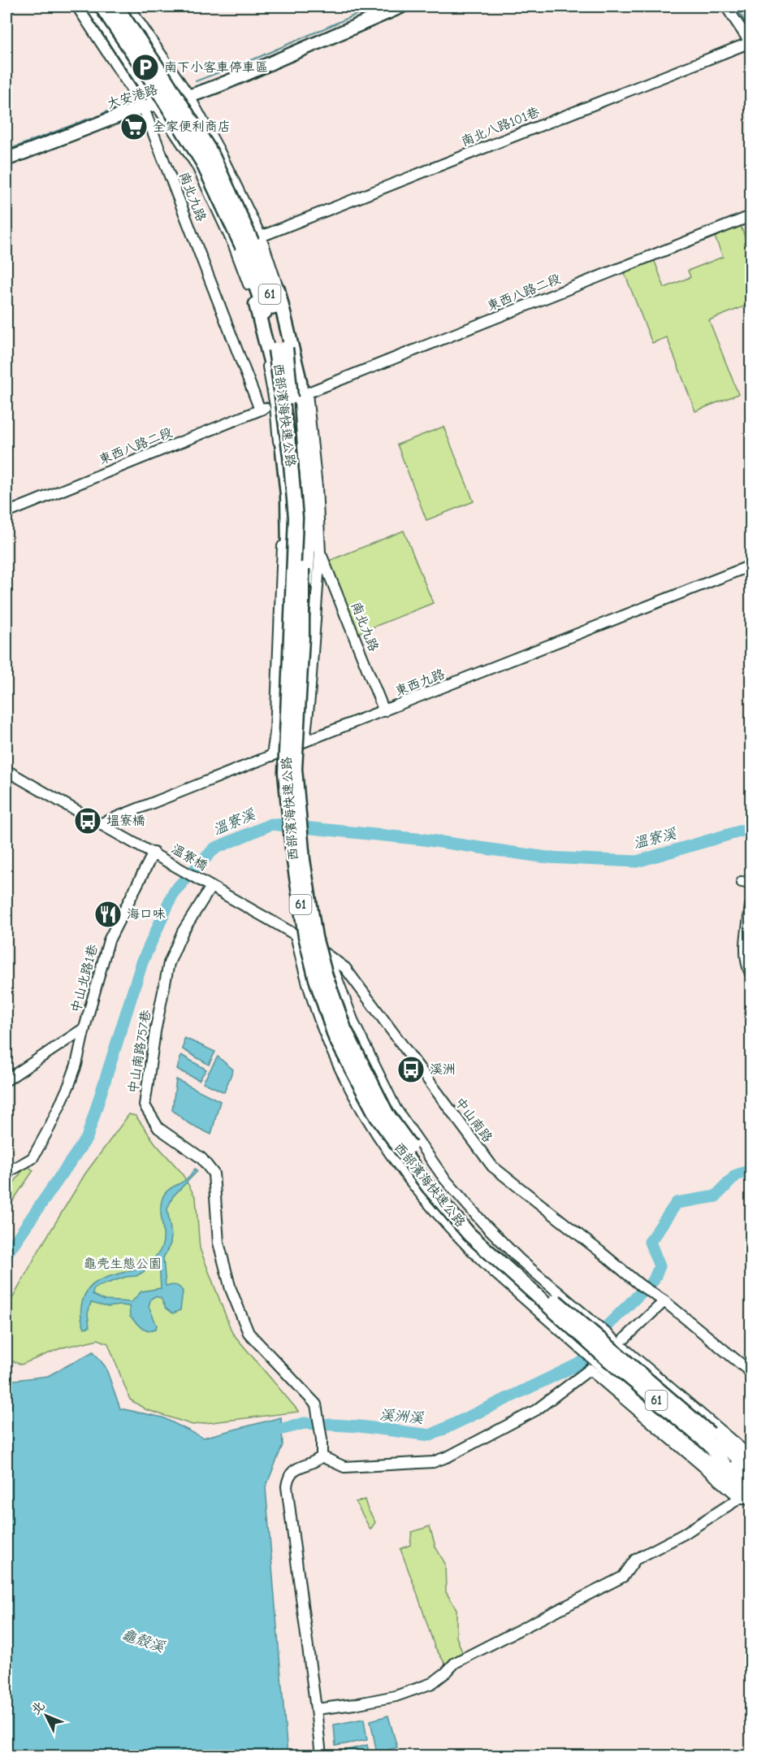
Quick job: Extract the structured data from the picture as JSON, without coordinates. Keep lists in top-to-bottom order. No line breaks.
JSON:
{"streets":{"highway":["61","西部濱海快速公路"],"main road":["大安港路"],"street":["南北八路101巷","南北九路","東西八路二段","東西九路","溫寮橋","中山北路1巷","中山南路757巷","中山南路"]},"crossings":[["大安港路","南北九路"],["南北八路101巷","西部濱海快速公路"],["南北九路","東西八路二段"],["南北九路","東西九路"],["東西九路","溫寮橋"],["溫寮橋","中山北路1巷"],["溫寮橋","中山南路757巷"],["溫寮橋","中山南路"],["中山南路757巷","中山南路"]],"water":["溫寮溪","溪洲溪","龜殼溪"],"parks":["龜壳生態公園"],"places":{"parking":["南下小客車停車區"],"supermarket":["全家便利商店"],"bus stop":["塭寮橋","溪洲"],"restaurant":["海口味"]},"north":"top left"}
